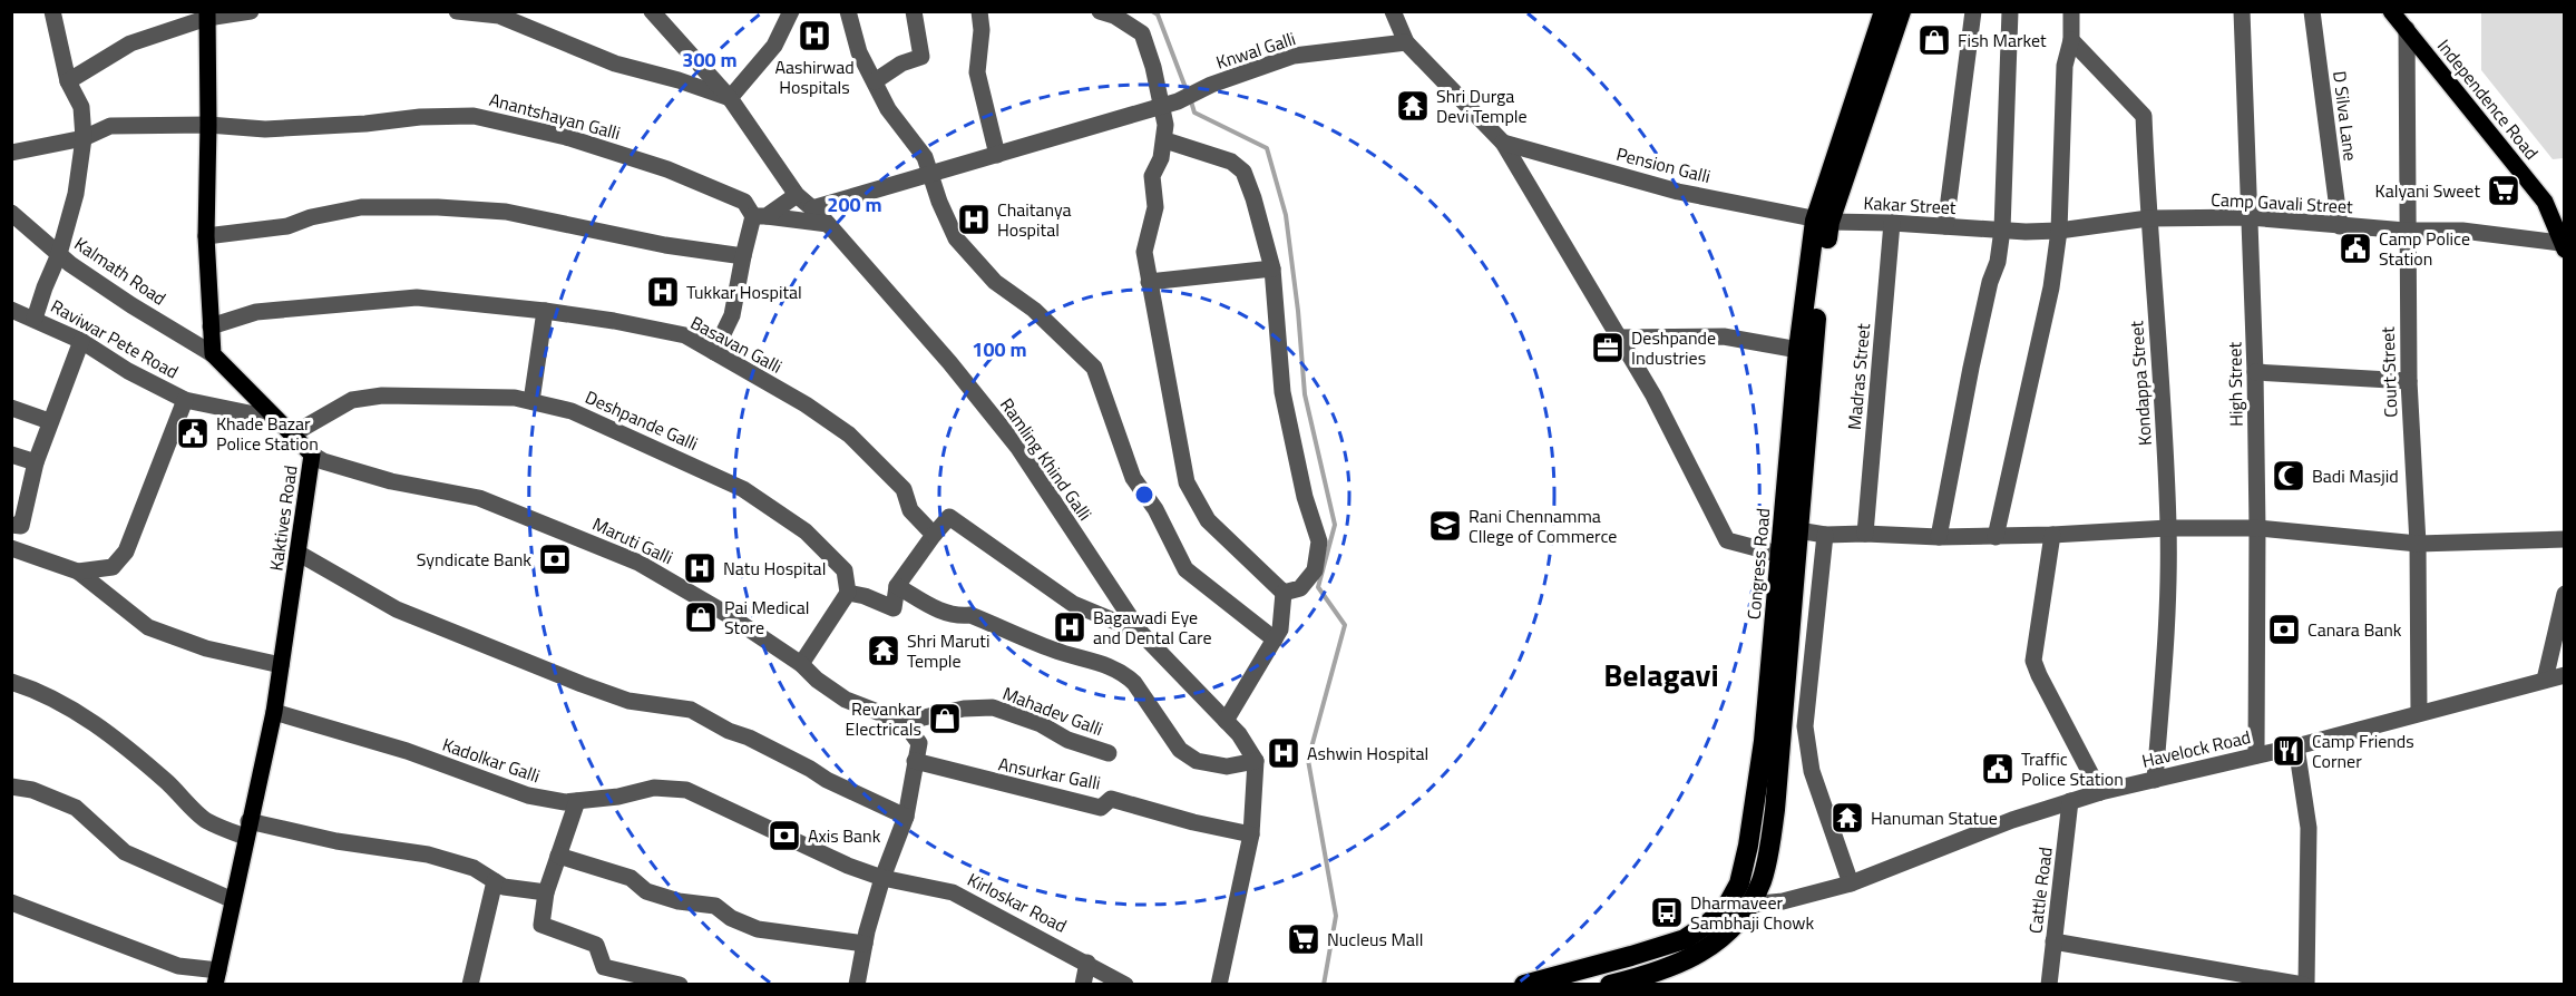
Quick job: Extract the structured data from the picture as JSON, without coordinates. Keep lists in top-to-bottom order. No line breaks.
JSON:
{"streets":{"highway":["Congress Road"],"main road":["Independence Road","Kaktives Road"],"street":["Knwal Galli","Anantshayan Galli","D Silva Lane","Pension Galli","Camp Gavali Street","Kakar Street","Kalmath Road","Raviwar Pete Road","Basavan Galli","Court Street","Madras Street","Kondappa Street","High Street","Deshpande Galli","Ramling Khind Galli","Maruti Galli","Mahadev Galli","Havelock Road","Kadolkar Galli","Ansurkar Galli","Cattle Road","Kirloskar Road"]},"crossings":[["Knwal Galli","Ramling Khind Galli"],["Independence Road","Camp Gavali Street"],["Independence Road","Court Street"],["D Silva Lane","Camp Gavali Street"],["Pension Galli","Kakar Street"],["Pension Galli","Congress Road"],["Camp Gavali Street","Kakar Street"],["Camp Gavali Street","Court Street"],["Camp Gavali Street","Kondappa Street"],["Camp Gavali Street","High Street"],["Kakar Street","Madras Street"],["Kakar Street","Congress Road"],["Kalmath Road","Kaktives Road"],["Raviwar Pete Road","Kaktives Road"],["Court Street","Havelock Road"],["Kondappa Street","Havelock Road"],["High Street","Havelock Road"],["Deshpande Galli","Kaktives Road"],["Kaktives Road","Maruti Galli"],["Kaktives Road","Kadolkar Galli"],["Maruti Galli","Mahadev Galli"],["Congress Road","Havelock Road"],["Havelock Road","Cattle Road"],["Kadolkar Galli","Kirloskar Road"]],"districts":["Belagavi"],"places":{"hospital":["Aashirwad Hospitals","Chaitanya Hospital","Tukkar Hospital","Natu Hospital","Bagawadi Eye and Dental Care","Ashwin Hospital"],"shop":["Fish Market","Pai Medical Store","Revankar Electricals"],"temple":["Shri Durga Devi Temple","Shri Maruti Temple","Hanuman Statue"],"supermarket":["Kalyani Sweet","Nucleus Mall"],"public building":["Camp Police Station","Khade Bazar Police Station","Traffic Police Station"],"office":["Deshpande Industries"],"mosque":["Badi Masjid"],"school or university":["Rani Chennamma Cllege of Commerce"],"bank":["Syndicate Bank","Canara Bank","Axis Bank"],"restaurant":["Camp Friends Corner"],"bus stop":["Dharmaveer Sambhaji Chowk"]},"rings":["300 m","200 m","100 m"]}
